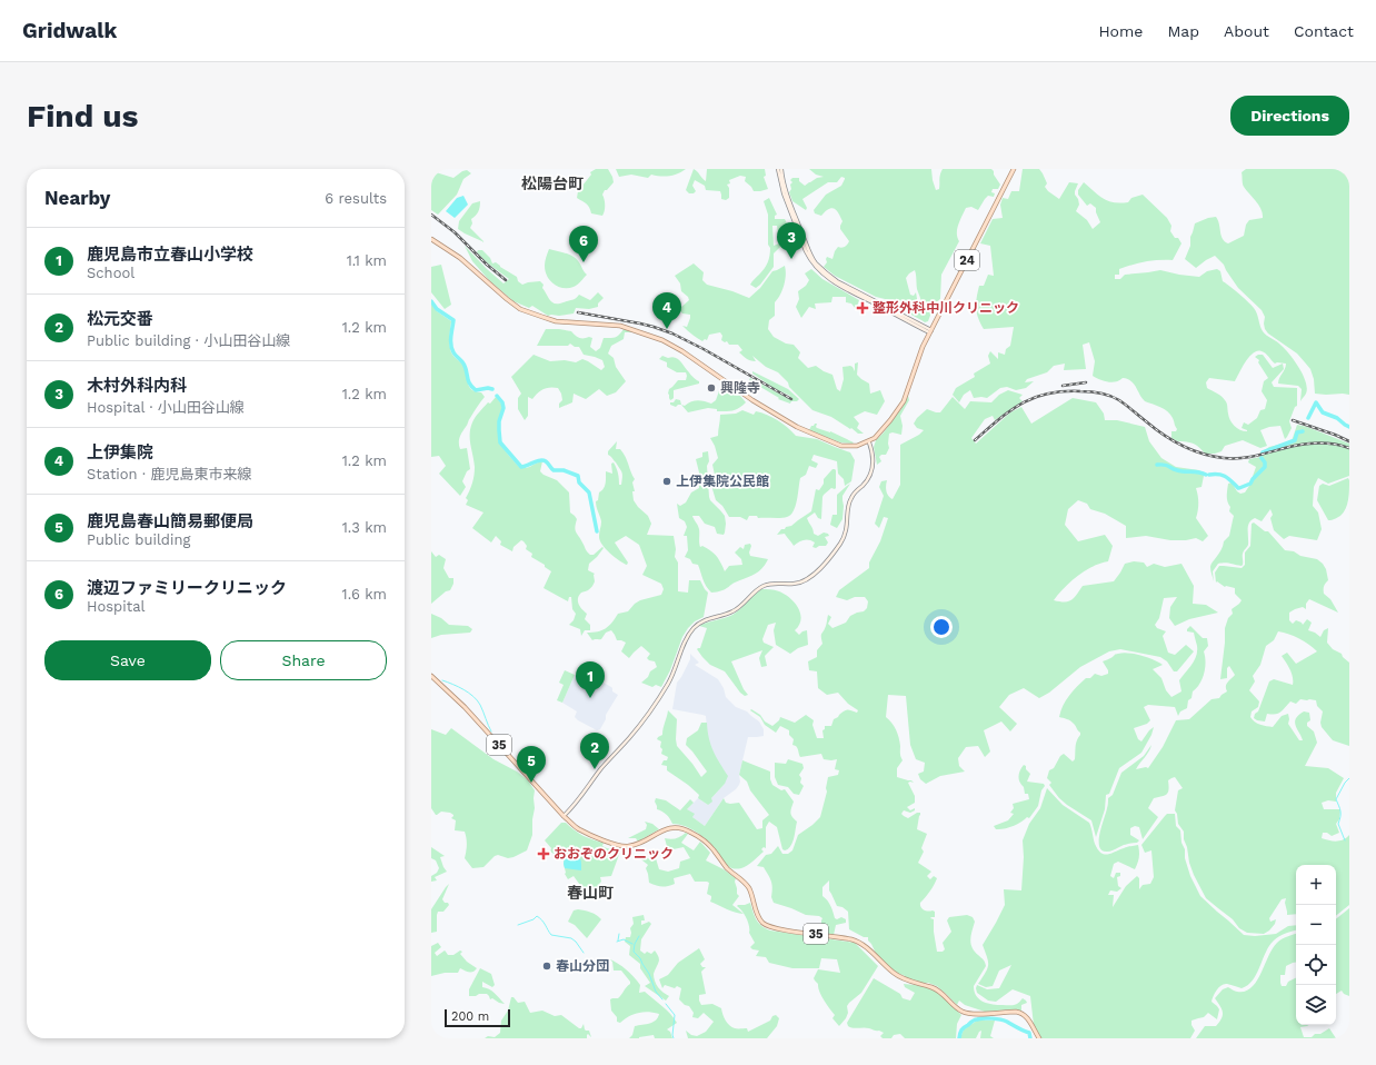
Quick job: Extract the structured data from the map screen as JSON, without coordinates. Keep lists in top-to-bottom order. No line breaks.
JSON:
{"streets":{"main road":["24","35"]},"districts":["松陽台町","春山町"],"places":{"health":["整形外科中川クリニック","おおぞのクリニック"],"other":["興隆寺","上伊集院公民館","春山分団"]},"scale_bar":"200 m","page":{"header":"Gridwalk","nav":["Home","Map","About","Contact"],"buttons":["Directions",["Save","Share"]],"title":"Find us","heading":["Nearby","6 results"],"pins":["3","6","4","1","2","5"],"list":[{"mark":"1","name":"鹿児島市立春山小学校","note":"School","value":"1.1 km"},{"mark":"2","name":"松元交番","note":"Public building · 小山田谷山線","value":"1.2 km"},{"mark":"3","name":"木村外科内科","note":"Hospital · 小山田谷山線","value":"1.2 km"},{"mark":"4","name":"上伊集院","note":"Station · 鹿児島東市来線","value":"1.2 km"},{"mark":"5","name":"鹿児島春山簡易郵便局","note":"Public building","value":"1.3 km"},{"mark":"6","name":"渡辺ファミリークリニック","note":"Hospital","value":"1.6 km"}],"map_buttons":["+","−"],"scale":"200 m"}}
